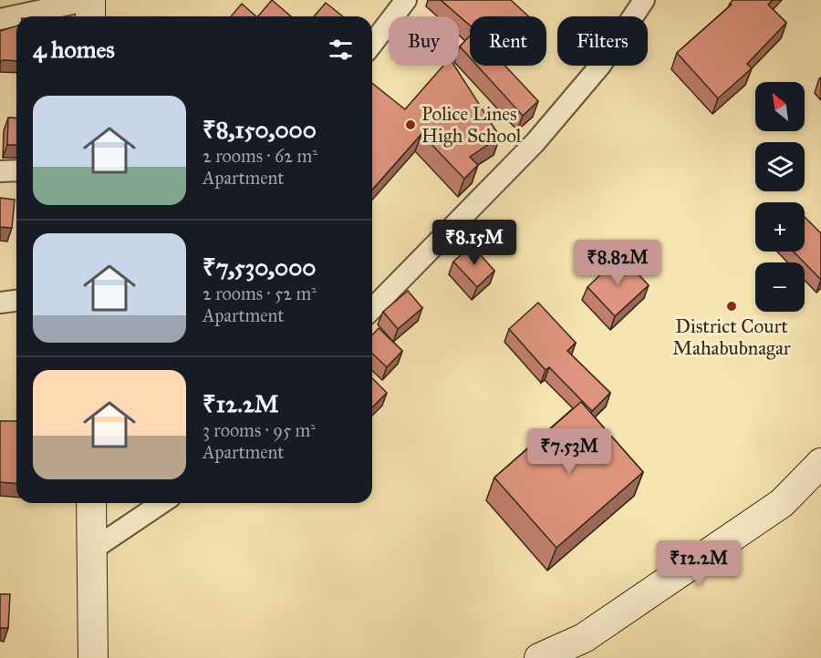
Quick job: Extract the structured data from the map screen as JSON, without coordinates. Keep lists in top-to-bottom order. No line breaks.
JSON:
{"places":["Police Lines High School","District Court Mahabubnagar"],"north":"top left","page":{"chip":["Buy","Rent","Filters"],"heading":"4 homes","map_buttons":["+","−"],"list":[{"name":"₹8,150,000","note":"2 rooms · 62 m² · Apartment"},{"name":"₹7,530,000","note":"2 rooms · 52 m² · Apartment"},{"name":"₹12.2M","note":"3 rooms · 95 m² · Apartment"}],"price":["₹8.15M","₹8.82M","₹7.53M","₹12.2M"]}}
